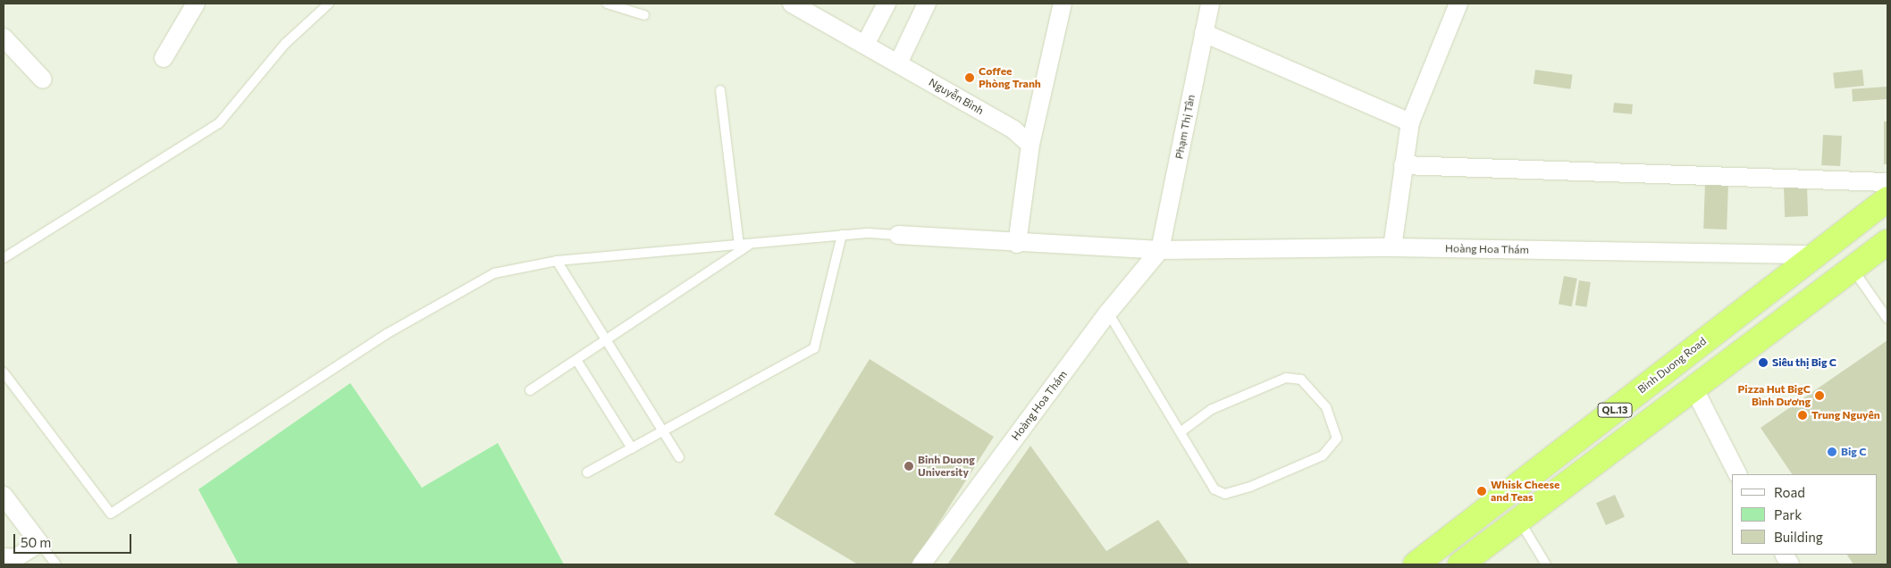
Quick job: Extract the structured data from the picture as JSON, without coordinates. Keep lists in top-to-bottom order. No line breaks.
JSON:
{"streets":{"highway":["Binh Duong Road","QL.13"],"street":["Nguyễn Bình","Phạm Thị Tân","Hoàng Hoa Thám"]},"crossings":[["Phạm Thị Tân","Hoàng Hoa Thám"],["Hoàng Hoa Thám","Binh Duong Road"]],"places":["Coffee Phòng Tranh","Siêu thị Big C","Pizza Hut BigC Bình Dương","Trung Nguyên","Big C","Binh Duong University","Whisk Cheese and Teas"],"legend":["Road","Park","Building"],"scale_bar":"50 m"}
